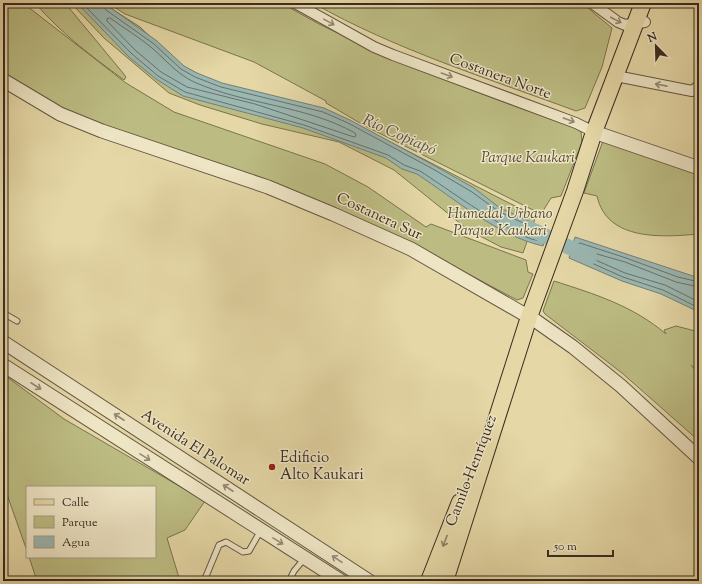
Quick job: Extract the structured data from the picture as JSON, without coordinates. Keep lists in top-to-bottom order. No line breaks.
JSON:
{"streets":{"main road":["Camilo Henríquez"],"street":["Costanera Norte","Costanera Sur","Avenida El Palomar"]},"crossings":[["Costanera Norte","Camilo Henríquez"],["Costanera Sur","Camilo Henríquez"]],"one_way":["Costanera Norte"],"water":["Río Copiapó"],"parks":["Parque Kaukari","Humedal Urbano Parque Kaukari"],"places":["Edificio Alto Kaukari"],"legend":["Calle","Parque","Agua"],"scale_bar":"50 m","north":"top left"}
